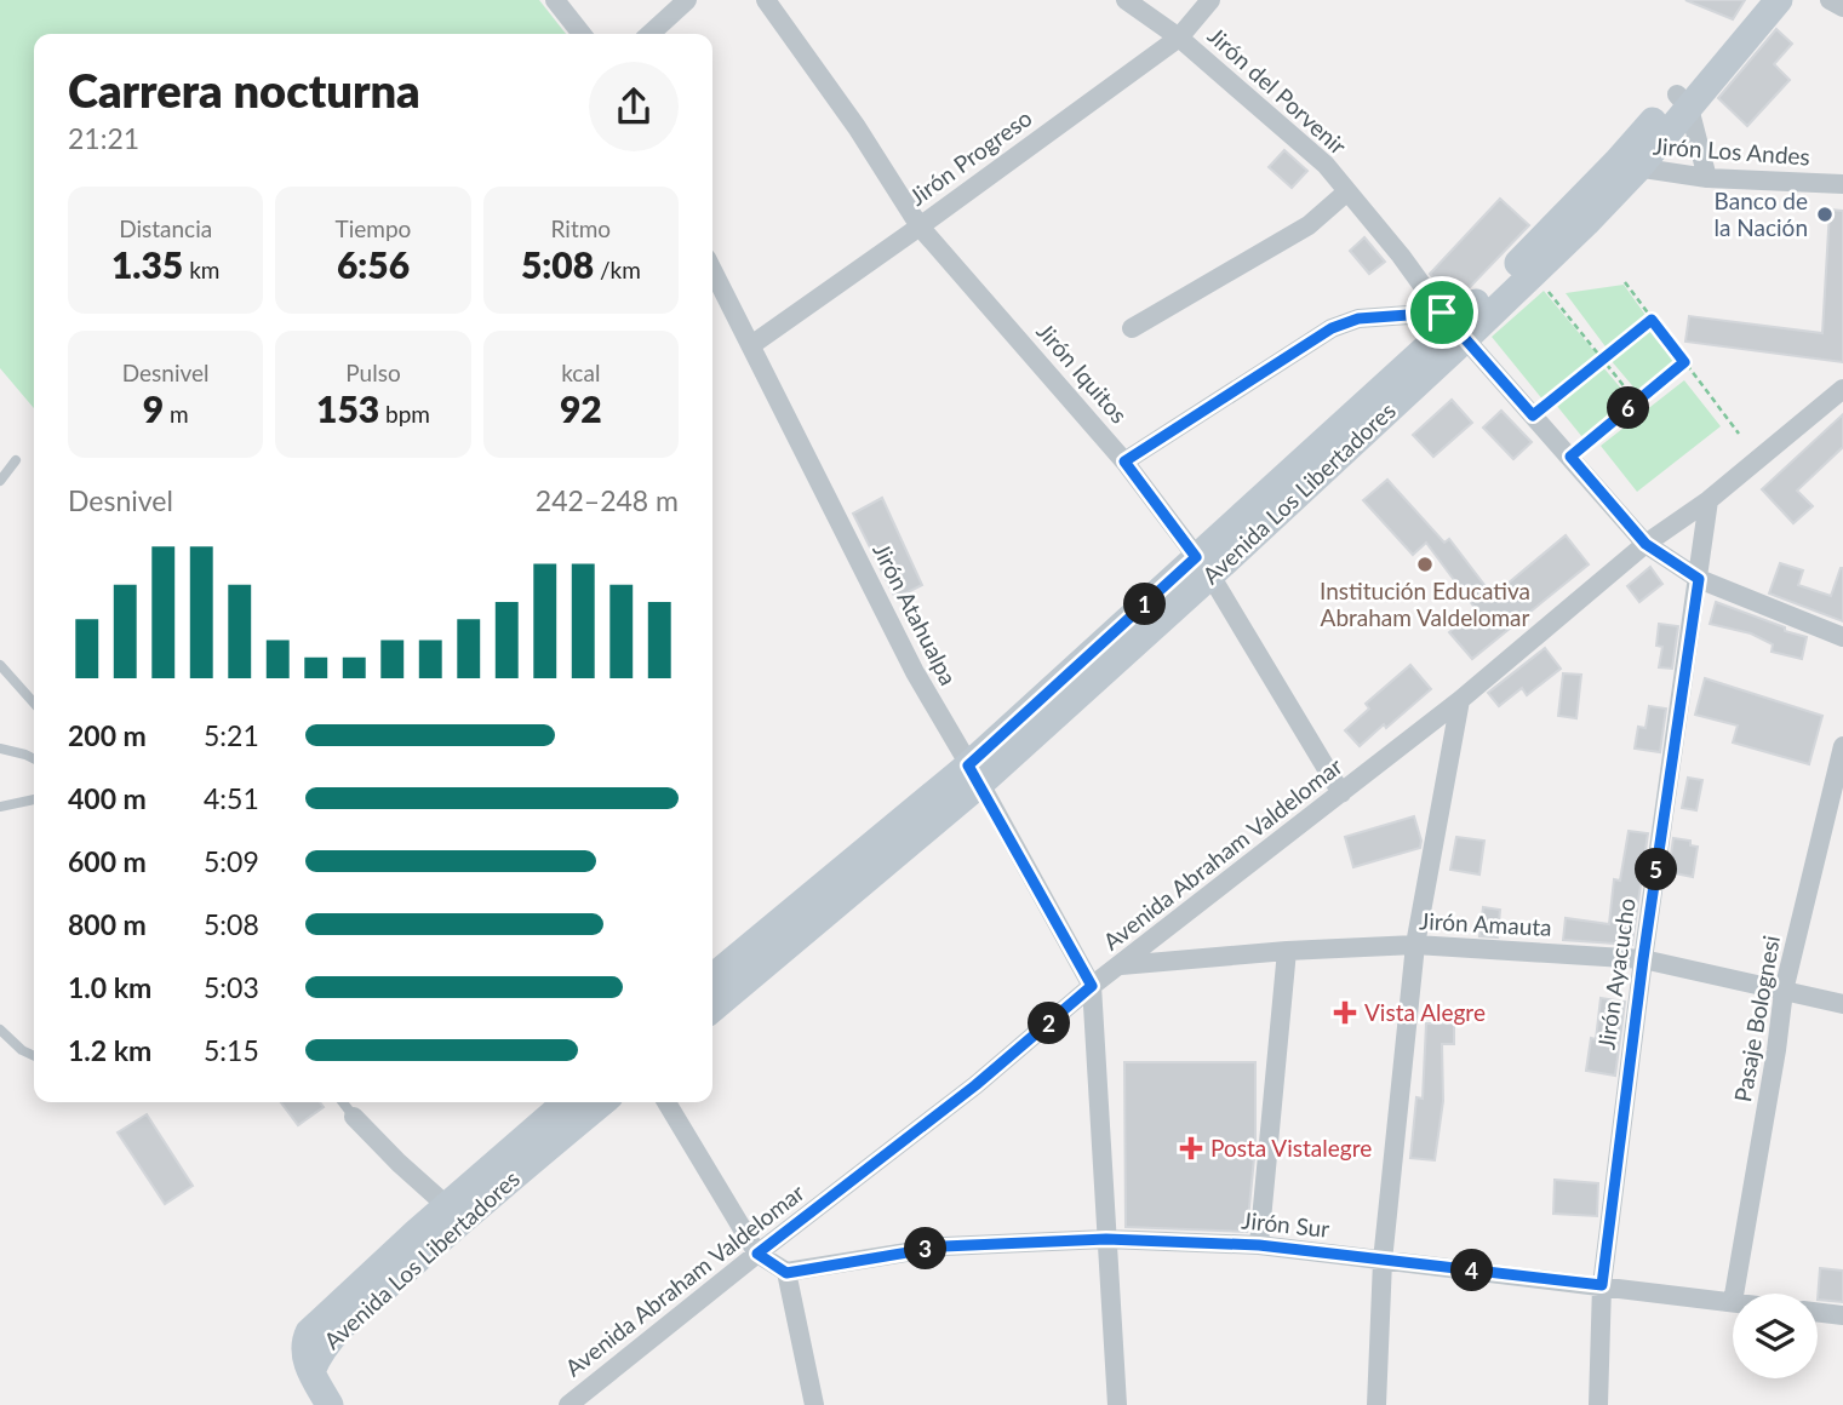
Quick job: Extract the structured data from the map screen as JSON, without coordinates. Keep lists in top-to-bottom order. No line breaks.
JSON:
{"streets":{"street":["Jirón del Porvenir","Jirón Los Andes","Jirón Progreso","Jirón Iquitos","Avenida Los Libertadores","Jirón Atahualpa","Avenida Abraham Valdelomar","Jirón Amauta","Jirón Ayacucho","Pasaje Bolognesi","Jirón Sur"]},"crossings":[["Jirón del Porvenir","Jirón Progreso"],["Jirón del Porvenir","Avenida Los Libertadores"],["Jirón del Porvenir","Avenida Abraham Valdelomar"],["Jirón del Porvenir","Jirón Ayacucho"],["Jirón Los Andes","Avenida Los Libertadores"],["Jirón Progreso","Jirón Iquitos"],["Jirón Progreso","Jirón Atahualpa"],["Jirón Iquitos","Avenida Los Libertadores"],["Jirón Iquitos","Avenida Abraham Valdelomar"],["Avenida Los Libertadores","Jirón Atahualpa"],["Jirón Atahualpa","Avenida Abraham Valdelomar"],["Avenida Abraham Valdelomar","Jirón Amauta"],["Avenida Abraham Valdelomar","Jirón Ayacucho"],["Jirón Amauta","Jirón Ayacucho"],["Jirón Amauta","Pasaje Bolognesi"],["Jirón Ayacucho","Jirón Sur"]],"places":{"other":["Banco de la Nación","Institución Educativa Abraham Valdelomar"],"health":["Vista Alegre","Posta Vistalegre"]},"page":{"heading":["Carrera nocturna","21:21"],"stats":[["Distancia","1.35 km"],["Tiempo","6:56"],["Ritmo","5:08 /km"],["Desnivel","9 m"],["Pulso","153 bpm"],["kcal","92"]],"pins":["6","1","5","2","3","4"],"chart":["Desnivel","242–248 m"],"list":[{"name":"200 m","note":"5:21"},{"name":"400 m","note":"4:51"},{"name":"600 m","note":"5:09"},{"name":"800 m","note":"5:08"},{"name":"1.0 km","note":"5:03"},{"name":"1.2 km","note":"5:15"}]}}
